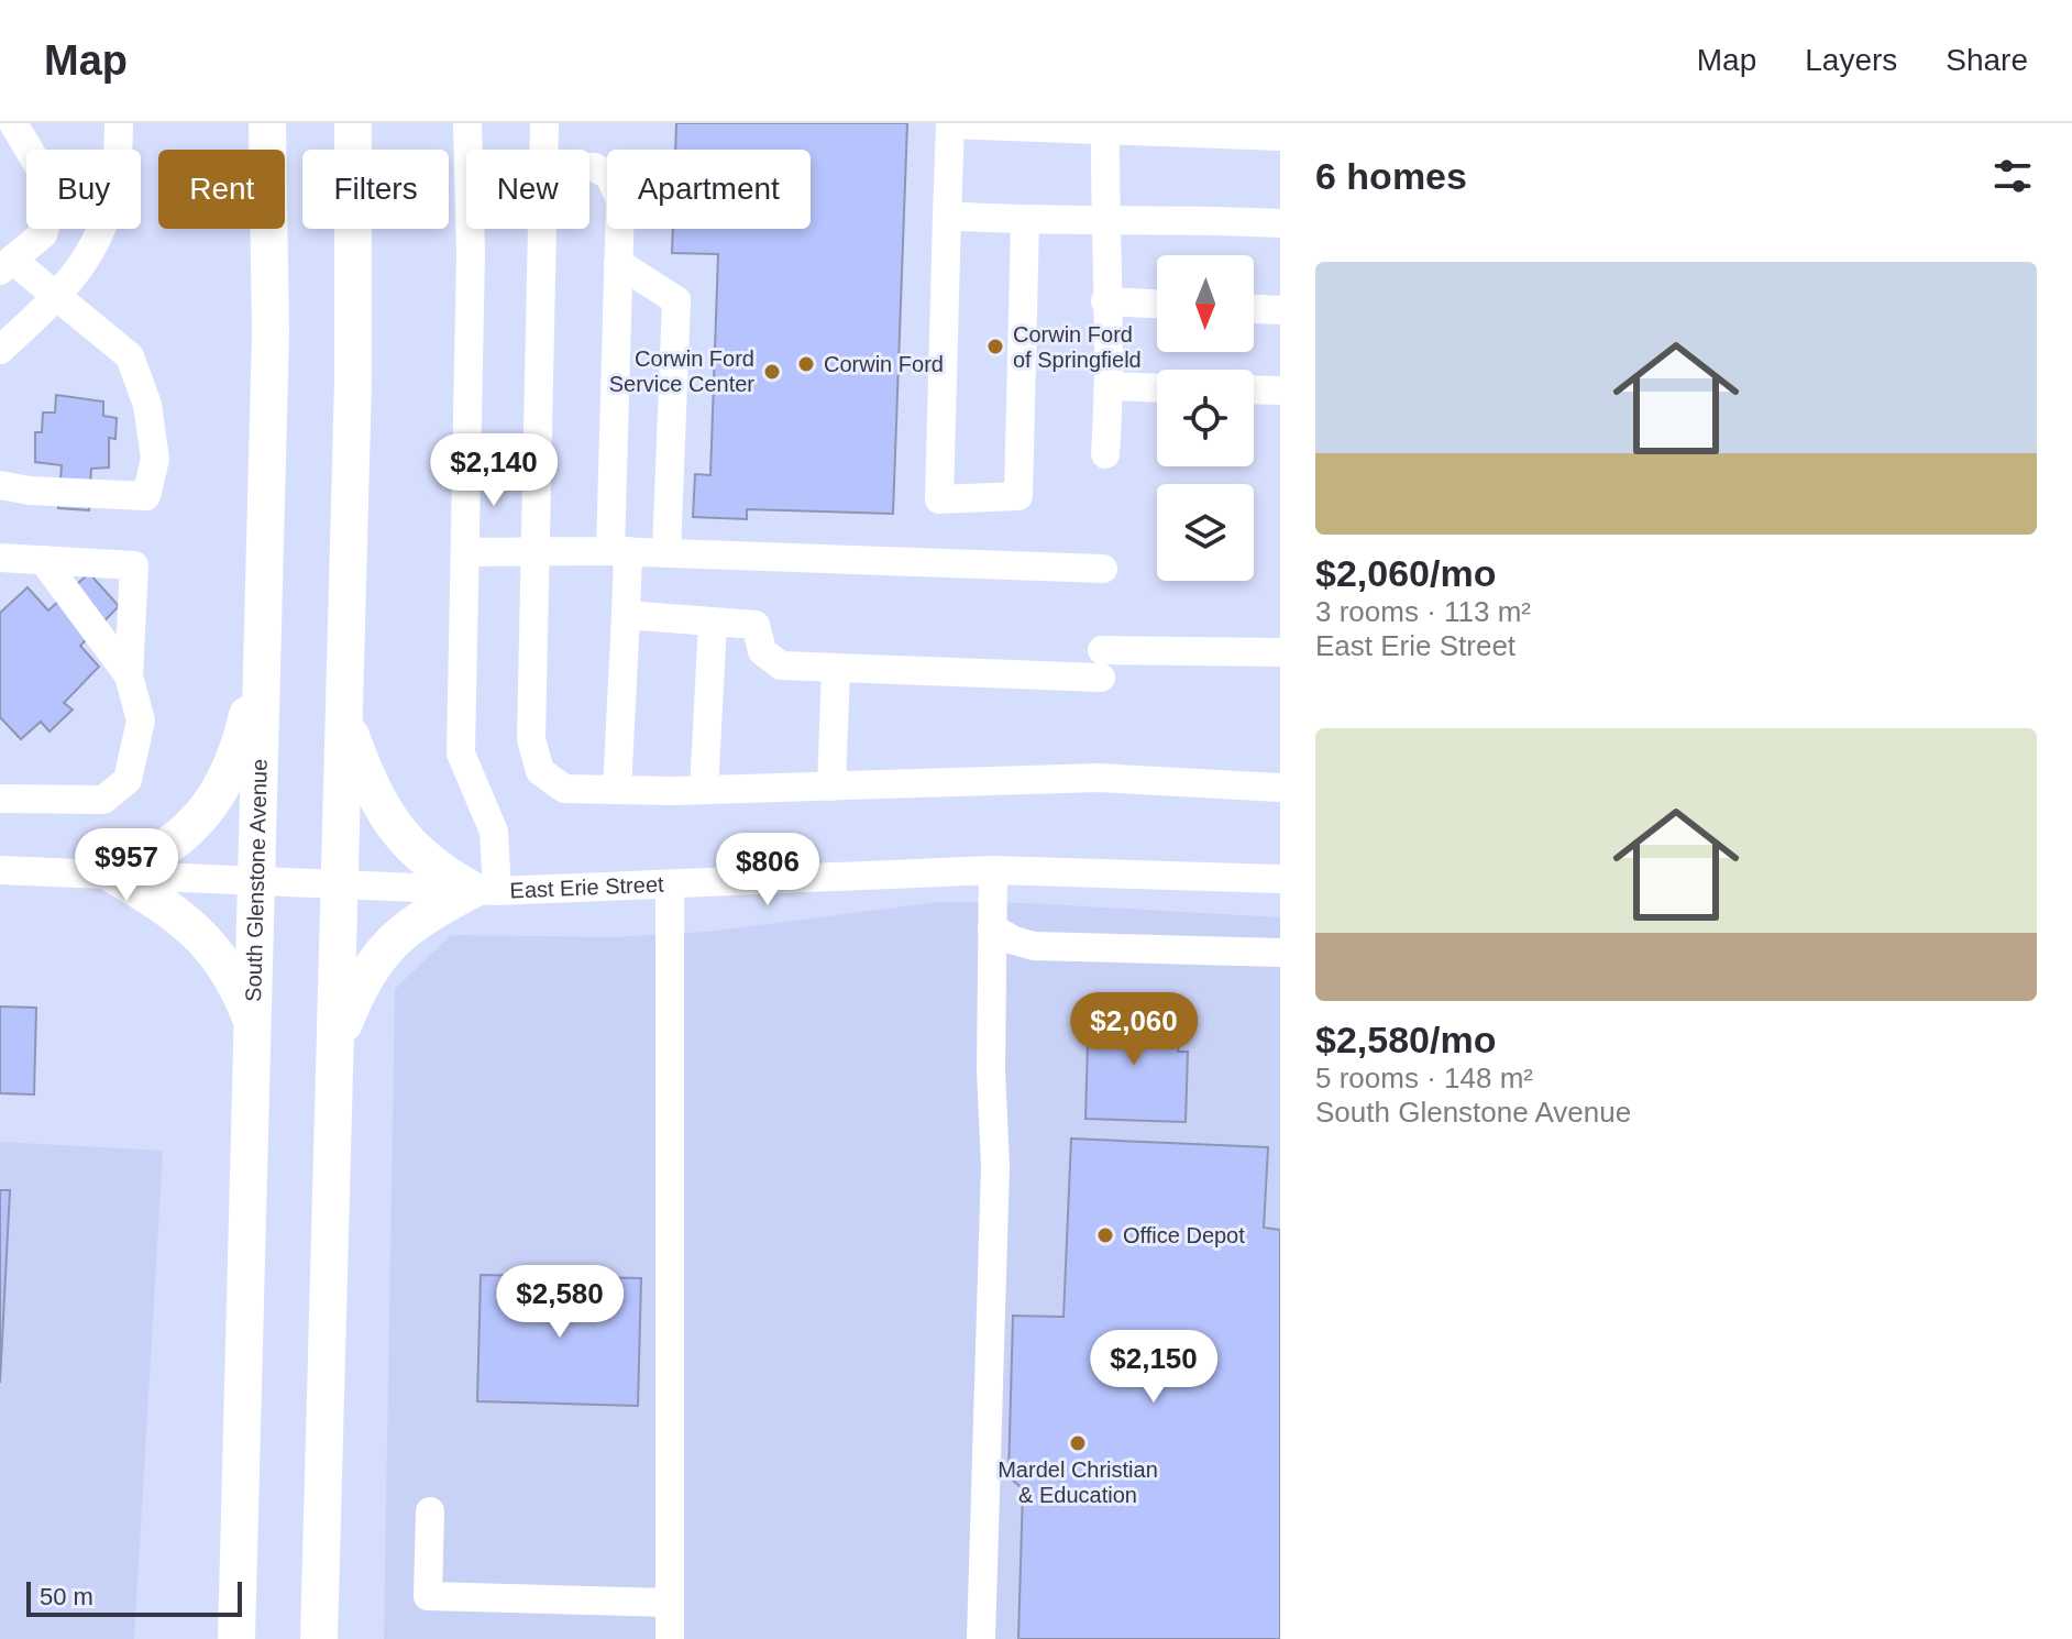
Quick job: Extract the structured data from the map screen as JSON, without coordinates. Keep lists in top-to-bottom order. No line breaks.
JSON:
{"streets":{"main road":["South Glenstone Avenue"],"street":["East Erie Street"]},"crossings":[["South Glenstone Avenue","East Erie Street"]],"places":["Corwin Ford of Springfield","Corwin Ford","Corwin Ford Service Center","Office Depot","Mardel Christian & Education"],"scale_bar":"50 m","north":"bottom","page":{"header":"Map","nav":["Map","Layers","Share"],"heading":"6 homes","chip":["Buy","Rent","Filters","New","Apartment"],"list":[{"name":"$2,060/mo","note":"3 rooms · 113 m² · East Erie Street"},{"name":"$2,580/mo","note":"5 rooms · 148 m² · South Glenstone Avenue"}],"price":["$2,140","$957","$806","$2,060","$2,580","$2,150"],"scale":"50 m"}}
